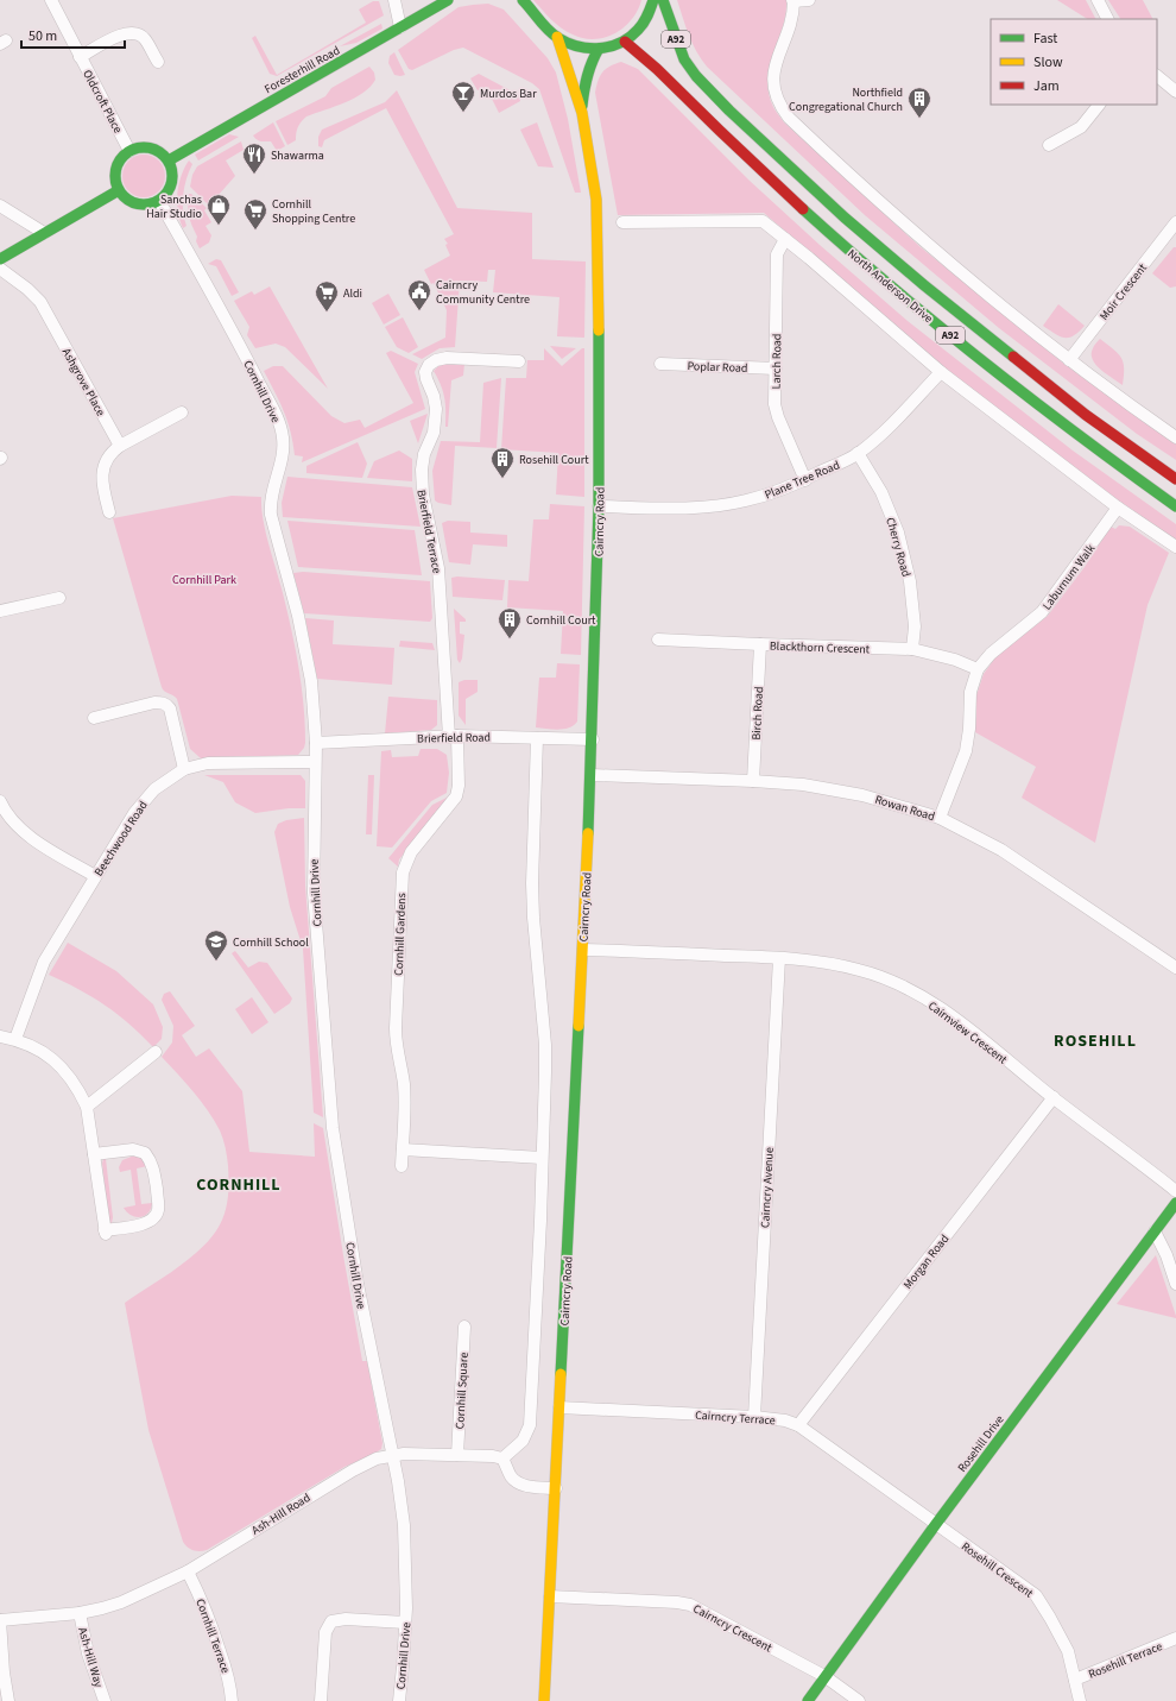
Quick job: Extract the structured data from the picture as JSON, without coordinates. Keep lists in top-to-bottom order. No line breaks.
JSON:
{"streets":{"street":["A92","Foresterhill Road","Oldcroft Place","North Anderson Drive","Moir Crescent","Larch Road","Poplar Road","Ashgrove Place","Cornhill Drive","Plane Tree Road","Cairncry Road","Brierfield Terrace","Cherry Road","Laburnum Walk","Blackthorn Crescent","Birch Road","Brierfield Road","Rowan Road","Beechwood Road","Cornhill Gardens","Cairnview Crescent","Cairncry Avenue","Morgan Road","Cornhill Square","Cairncry Terrace","Rosehill Drive","Ash-Hill Road","Rosehill Crescent","Cairncry Crescent","Cornhill Terrace","Ash-Hill Way","Rosehill Terrace"]},"crossings":[["Foresterhill Road","Oldcroft Place"],["Foresterhill Road","Cornhill Drive"],["Oldcroft Place","Cornhill Drive"],["Larch Road","Poplar Road"],["Larch Road","Plane Tree Road"],["Cornhill Drive","Brierfield Road"],["Cornhill Drive","Beechwood Road"],["Cornhill Drive","Ash-Hill Road"],["Plane Tree Road","Cairncry Road"],["Plane Tree Road","Cherry Road"],["Cairncry Road","Brierfield Road"],["Cairncry Road","Rowan Road"],["Cairncry Road","Cairnview Crescent"],["Cairncry Road","Cairncry Terrace"],["Cairncry Road","Cairncry Crescent"],["Brierfield Terrace","Brierfield Road"],["Brierfield Terrace","Cornhill Gardens"],["Cherry Road","Blackthorn Crescent"],["Laburnum Walk","Blackthorn Crescent"],["Laburnum Walk","Rowan Road"],["Blackthorn Crescent","Birch Road"],["Birch Road","Rowan Road"],["Brierfield Road","Cornhill Gardens"],["Cairnview Crescent","Cairncry Avenue"],["Cairnview Crescent","Morgan Road"],["Cairncry Avenue","Cairncry Terrace"],["Morgan Road","Cairncry Terrace"],["Cornhill Square","Ash-Hill Road"],["Cairncry Terrace","Rosehill Drive"],["Cairncry Terrace","Rosehill Crescent"],["Rosehill Drive","Rosehill Crescent"],["Rosehill Drive","Cairncry Crescent"],["Ash-Hill Road","Cornhill Terrace"],["Ash-Hill Road","Ash-Hill Way"],["Rosehill Crescent","Rosehill Terrace"]],"districts":["ROSEHILL","CORNHILL"],"parks":["Cornhill Park"],"places":{"bar":["Murdos Bar"],"building":["Northfield Congregational Church","Rosehill Court","Cornhill Court"],"restaurant":["Shawarma"],"shop":["Sanchas Hair Studio"],"supermarket":["Cornhill Shopping Centre","Aldi"],"public building":["Cairncry Community Centre"],"school or university":["Cornhill School"]},"legend":["Fast","Slow","Jam"],"scale_bar":"50 m"}
